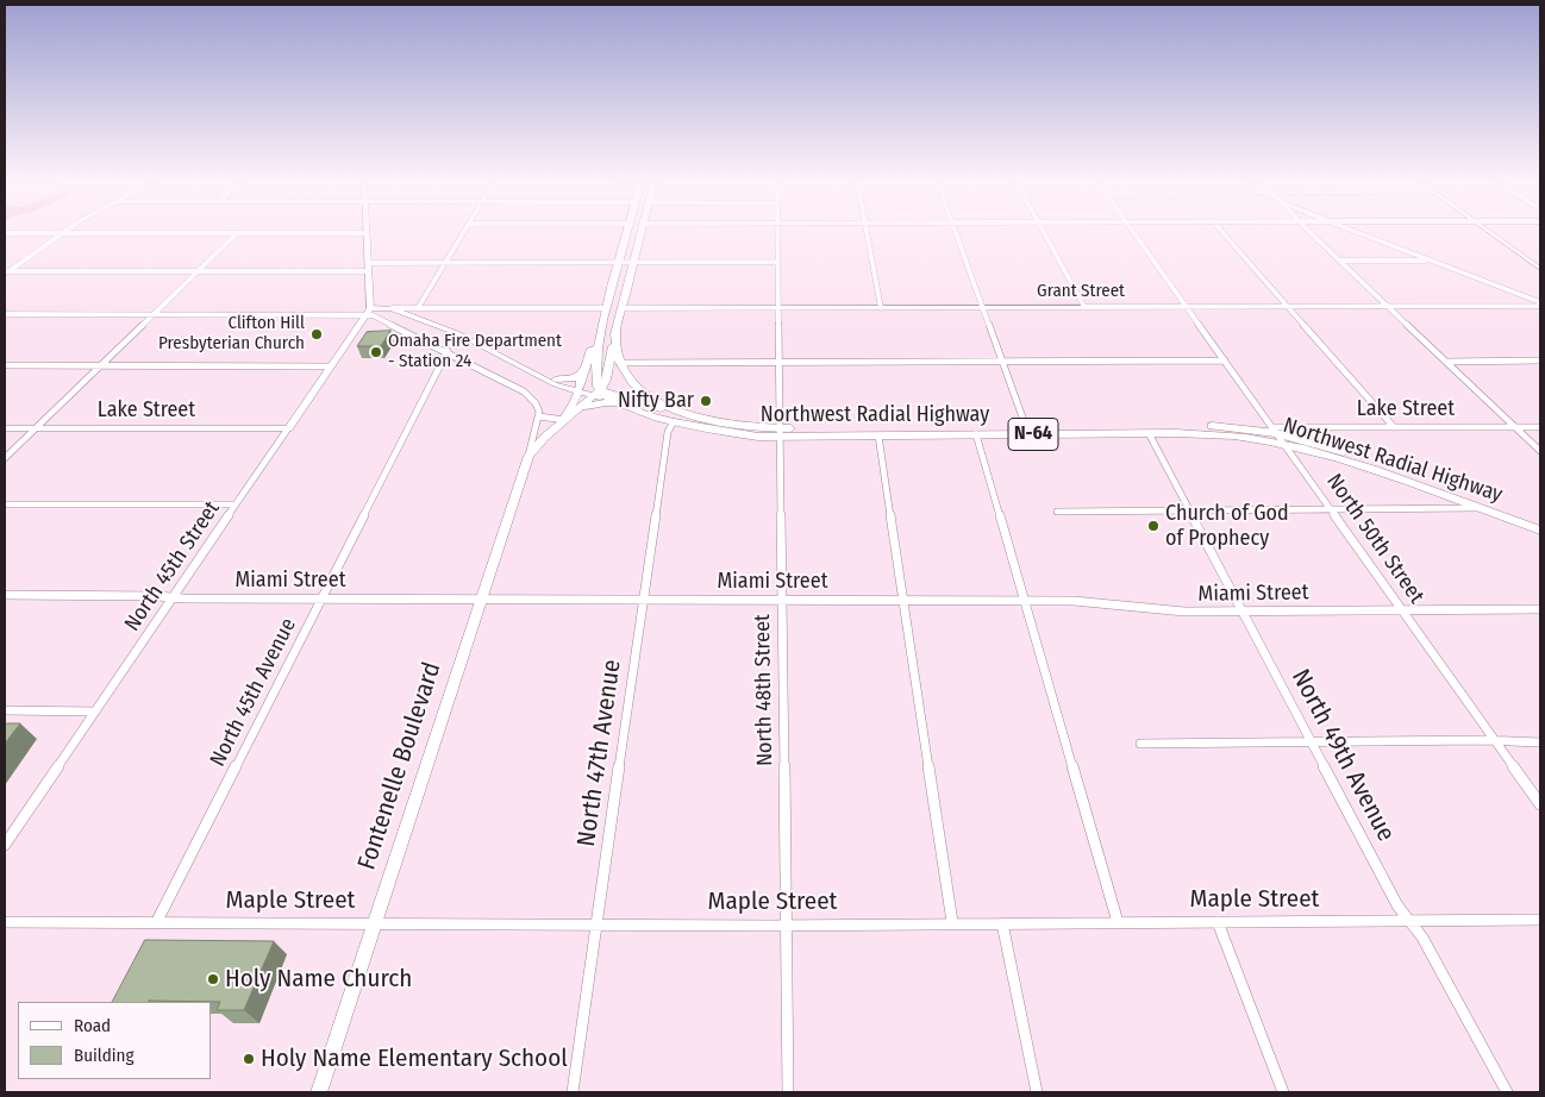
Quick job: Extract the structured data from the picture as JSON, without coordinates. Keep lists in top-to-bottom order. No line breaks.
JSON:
{"streets":{"main road":["Lake Street","Northwest Radial Highway","N-64","North 45th Street","Fontenelle Boulevard"],"street":["Grant Street","North 50th Street","Miami Street","North 48th Street","North 45th Avenue","North 47th Avenue","North 49th Avenue","Maple Street"]},"crossings":[["Grant Street","North 50th Street"],["Grant Street","North 48th Street"],["Lake Street","Northwest Radial Highway"],["Lake Street","North 50th Street"],["Lake Street","North 45th Street"],["Northwest Radial Highway","North 50th Street"],["Northwest Radial Highway","North 48th Street"],["Northwest Radial Highway","North 47th Avenue"],["Northwest Radial Highway","North 49th Avenue"],["North 50th Street","Miami Street"],["North 45th Street","Miami Street"],["Miami Street","North 48th Street"],["Miami Street","North 45th Avenue"],["Miami Street","North 47th Avenue"],["Miami Street","North 49th Avenue"],["Miami Street","Fontenelle Boulevard"],["North 48th Street","Maple Street"],["North 45th Avenue","Maple Street"],["North 47th Avenue","Maple Street"],["North 49th Avenue","Maple Street"],["Fontenelle Boulevard","Maple Street"]],"places":["Clifton Hill Presbyterian Church","Omaha Fire Department - Station 24","Nifty Bar","Church of God of Prophecy","Holy Name Church","Holy Name Elementary School"],"legend":["Road","Building"]}
